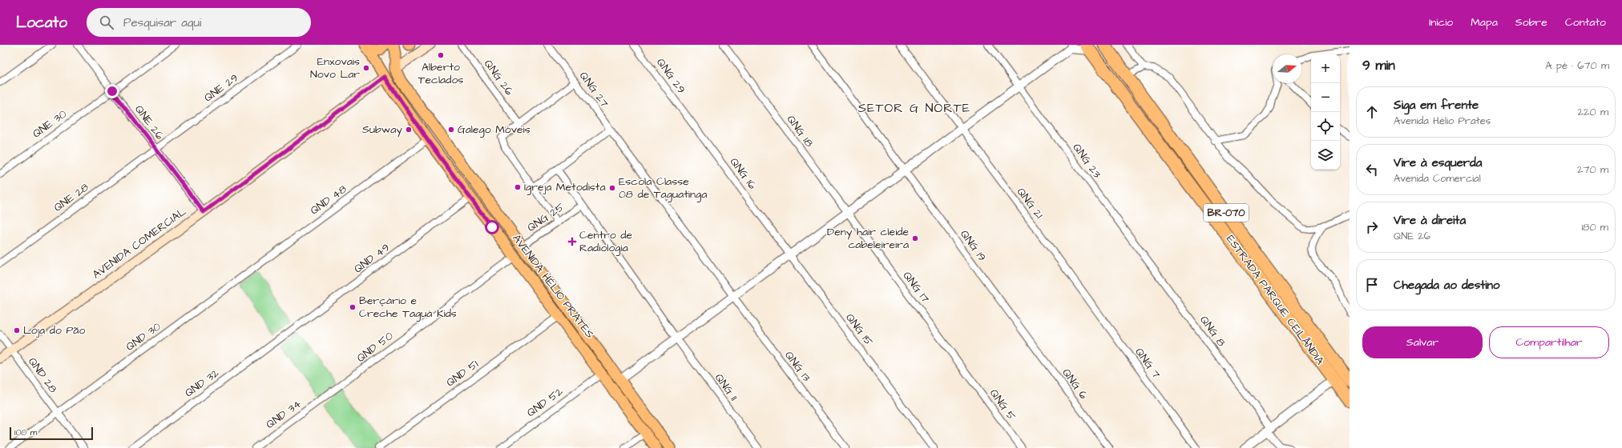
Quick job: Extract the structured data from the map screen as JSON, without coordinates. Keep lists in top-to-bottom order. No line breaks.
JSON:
{"streets":{"highway":["BR-070","ESTRADA PARQUE CEILÂNDIA"],"main road":["AVENIDA COMERCIAL","AVENIDA HÉLIO PRATES"],"street":["QNG 29","QNG 26","QNE 29","QNG 27","QNE 26","QNE 30","QNG 18","QNG 23","QNG 16","QNE 28","QND 48","QNG 21","QNG 25","QNG 19","QND 49","QNG 17","QNG 15","QNG 8","QND 30","QND 50","QNG 7","QNG 13","QND 51","QND 28","QND 32","QNG 6","QNG 11","QND 52","QNG 5","QND 34"]},"crossings":[["QNG 29","QNG 16"],["QNE 29","QNE 26"],["QNE 29","QNE 28"],["QNG 27","QNG 13"],["QNE 26","QNE 30"],["QNE 26","QNE 28"],["QNE 26","AVENIDA COMERCIAL"],["QNG 18","QNG 17"],["QNG 23","QNG 8"],["QNG 16","QNG 15"],["QND 48","AVENIDA HÉLIO PRATES"],["QND 48","QND 30"],["QNG 21","QNG 7"],["QNG 25","AVENIDA HÉLIO PRATES"],["QNG 25","QNG 11"],["AVENIDA COMERCIAL","AVENIDA HÉLIO PRATES"],["AVENIDA COMERCIAL","QND 28"],["QNG 19","QNG 6"],["QND 49","AVENIDA HÉLIO PRATES"],["QND 49","QND 32"],["AVENIDA HÉLIO PRATES","QND 50"],["AVENIDA HÉLIO PRATES","QND 51"],["AVENIDA HÉLIO PRATES","QND 52"],["QNG 17","QNG 5"],["QND 30","QND 28"],["QND 50","QND 34"]],"districts":["SETOR G NORTE"],"places":{"other":["Alberto Teclados","Enxovais Novo Lar","Subway","Galego Móveis","Igreja Metodista","Escola Classe 08 de Taguatinga","Deny hair cleide cabeleireira","Berçário e Creche Taguá Kids","Loja do Pão"],"health":["Centro de Radiologia"]},"scale_bar":"100 m","north":"right","page":{"header":"Locato","search":"Pesquisar aqui","nav":["Início","Mapa","Sobre","Contato"],"heading":["9 min","A pé · 670 m"],"map_buttons":["+","−"],"list":[["Siga em frente","Avenida Hélio Prates","220 m"],["Vire à esquerda","Avenida Comercial","270 m"],["Vire à direita","QNE 26","180 m"],"Chegada ao destino"],"buttons":["Salvar","Compartilhar"],"scale":"100 m"}}
